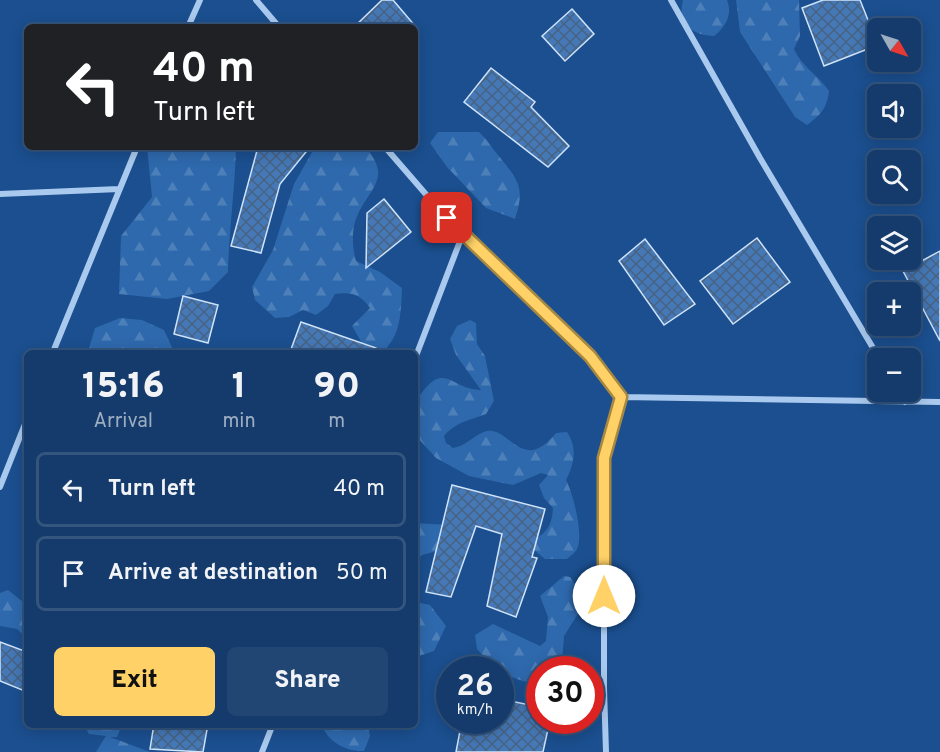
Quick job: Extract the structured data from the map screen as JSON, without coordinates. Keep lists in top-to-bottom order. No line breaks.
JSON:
{"north":"bottom right","page":{"map_buttons":["+","−"],"turn":["40 m","Turn left"],"eta":["15:16","Arrival","1","min","90","m"],"list":[{"name":"Turn left","value":"40 m"},{"name":"Arrive at destination","value":"50 m"}],"buttons":["Exit","Share"],"speed":"26 km/h","limit":"30"}}
